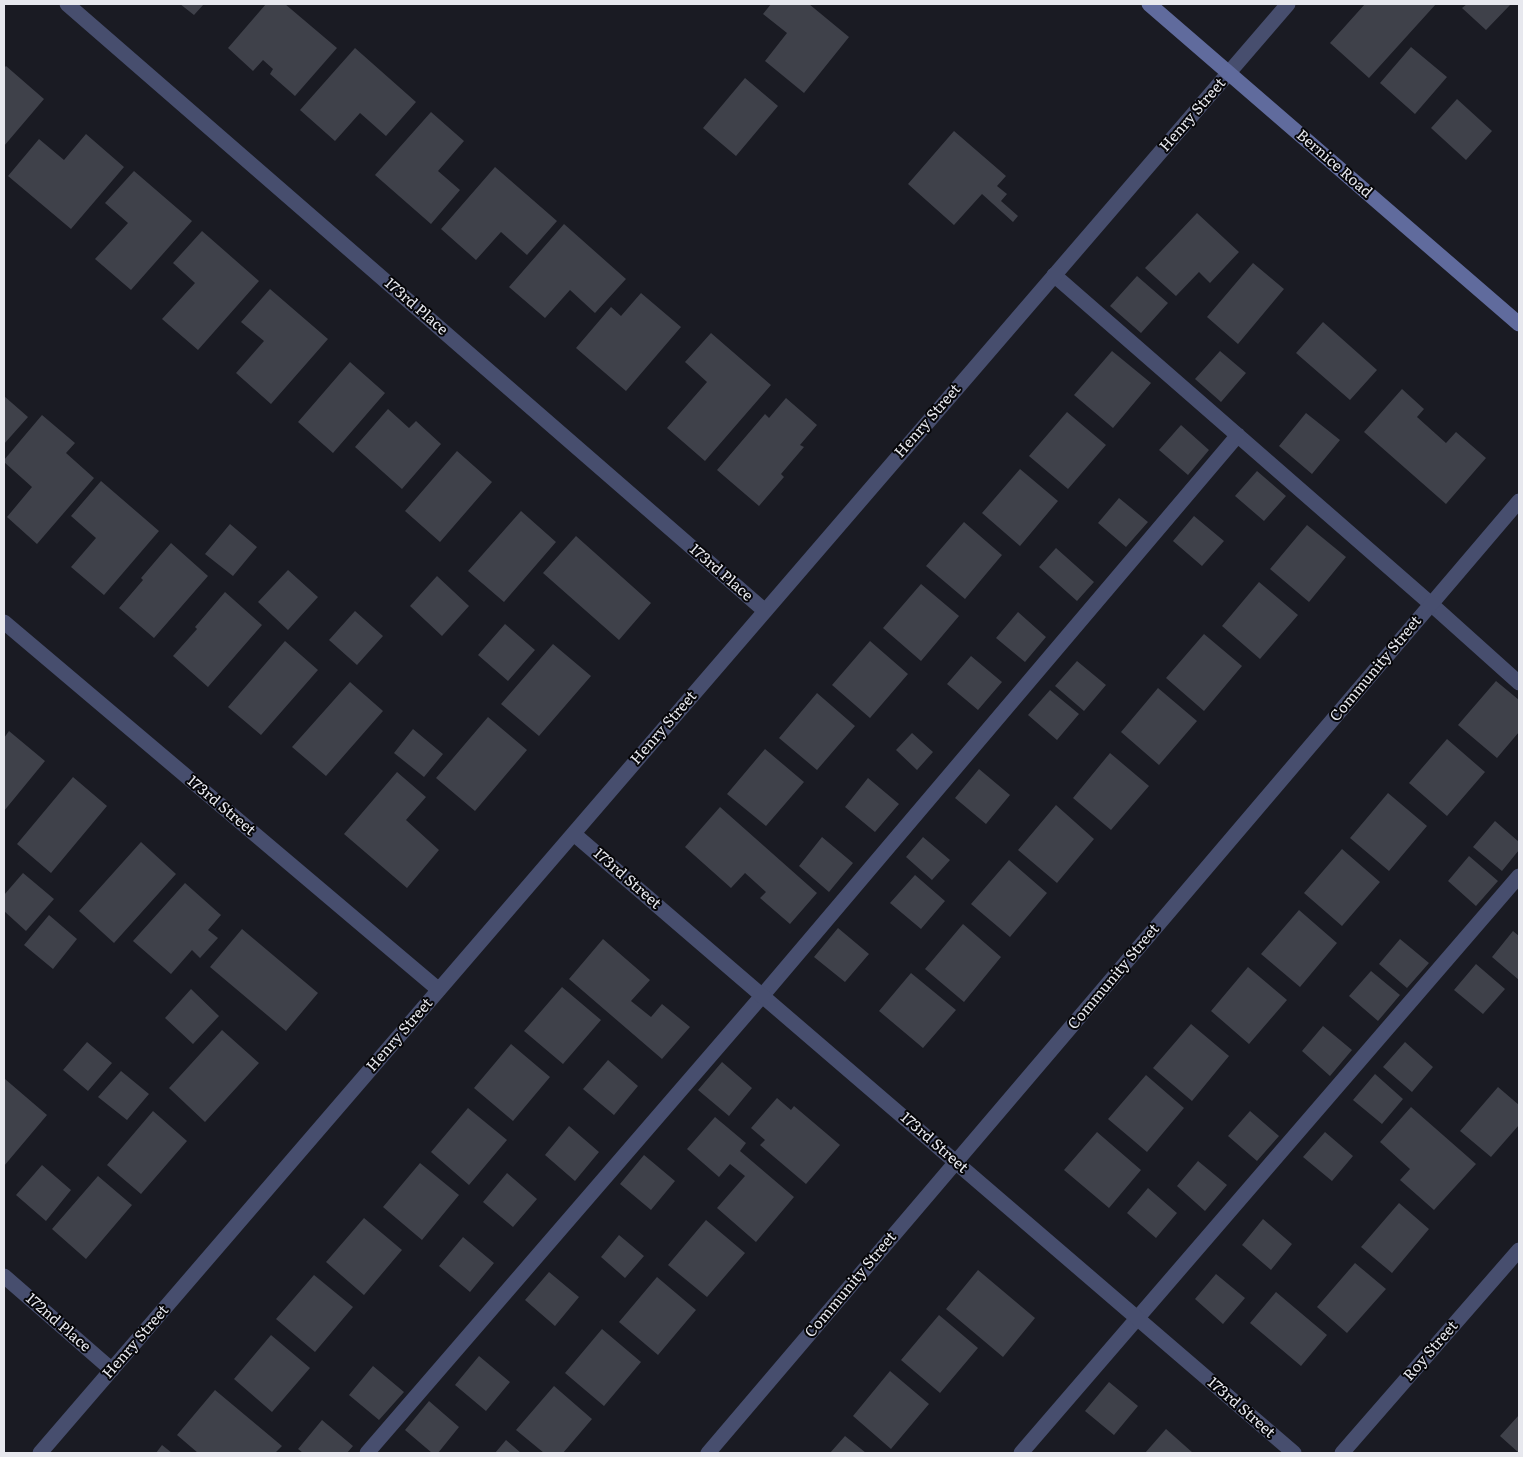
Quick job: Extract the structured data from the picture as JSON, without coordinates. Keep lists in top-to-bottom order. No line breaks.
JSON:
{"streets":{"street":["Henry Street","Bernice Road","173rd Place","Community Street","173rd Street","172nd Place","Roy Street"]},"crossings":[["Henry Street","Bernice Road"],["Henry Street","173rd Place"],["Henry Street","173rd Street"],["Henry Street","172nd Place"],["Community Street","173rd Street"]]}
